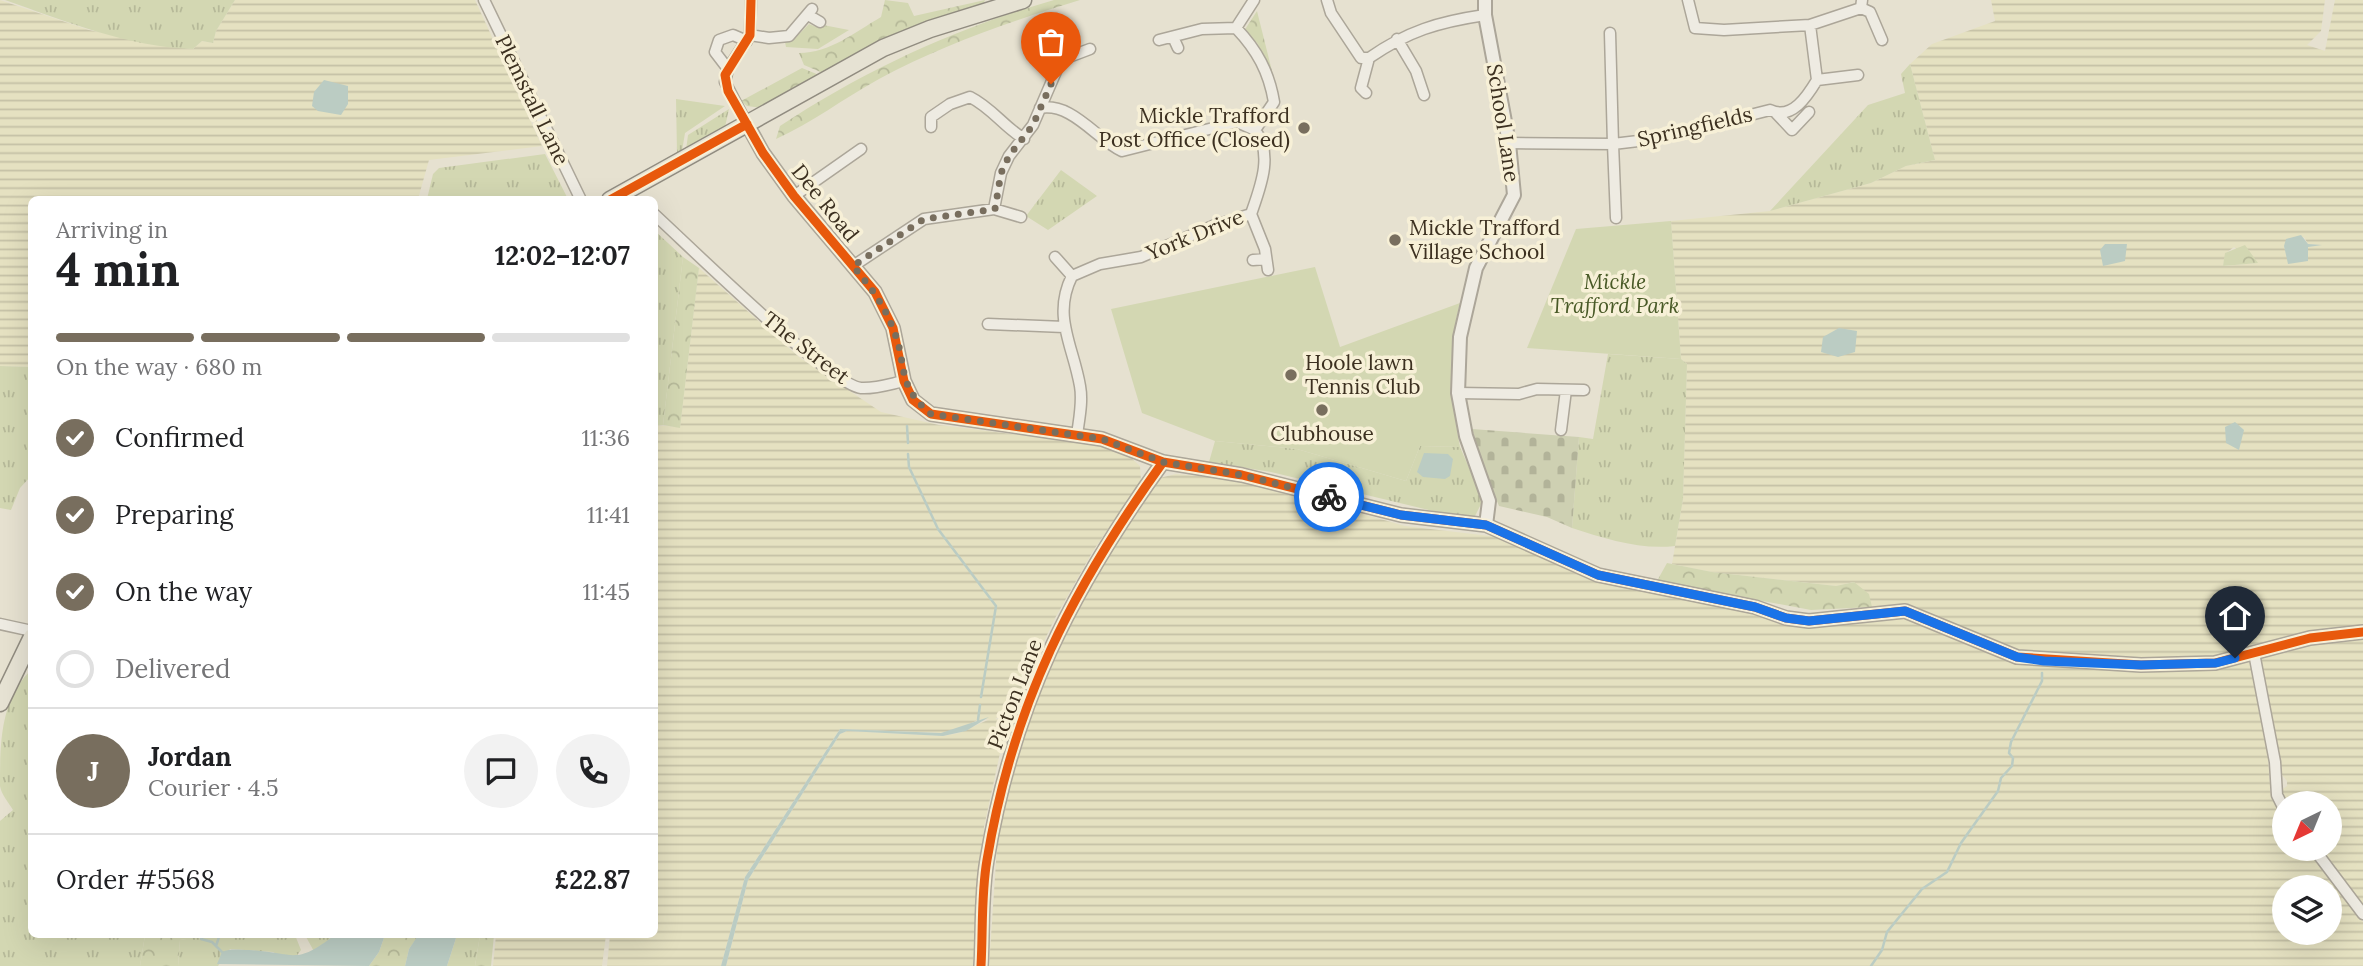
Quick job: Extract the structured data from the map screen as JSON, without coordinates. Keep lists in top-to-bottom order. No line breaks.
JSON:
{"streets":{"street":["Plemstall Lane","School Lane","Springfields","Dee Road","York Drive","The Street","Picton Lane"]},"crossings":[["School Lane","Springfields"],["Dee Road","The Street"]],"parks":["Mickle Trafford Park"],"places":["Mickle Trafford Post Office (Closed)","Mickle Trafford Village School","Hoole lawn Tennis Club","Clubhouse"],"north":"bottom left","page":{"heading":["4 min","Arriving in","12:02–12:07"],"panel":["Jordan","Courier · 4.5","Order #5568","£22.87"],"bar":"On the way · 680 m","list":[["Confirmed","11:36"],["Preparing","11:41"],["On the way","11:45"],"Delivered"],"round":"J"}}
